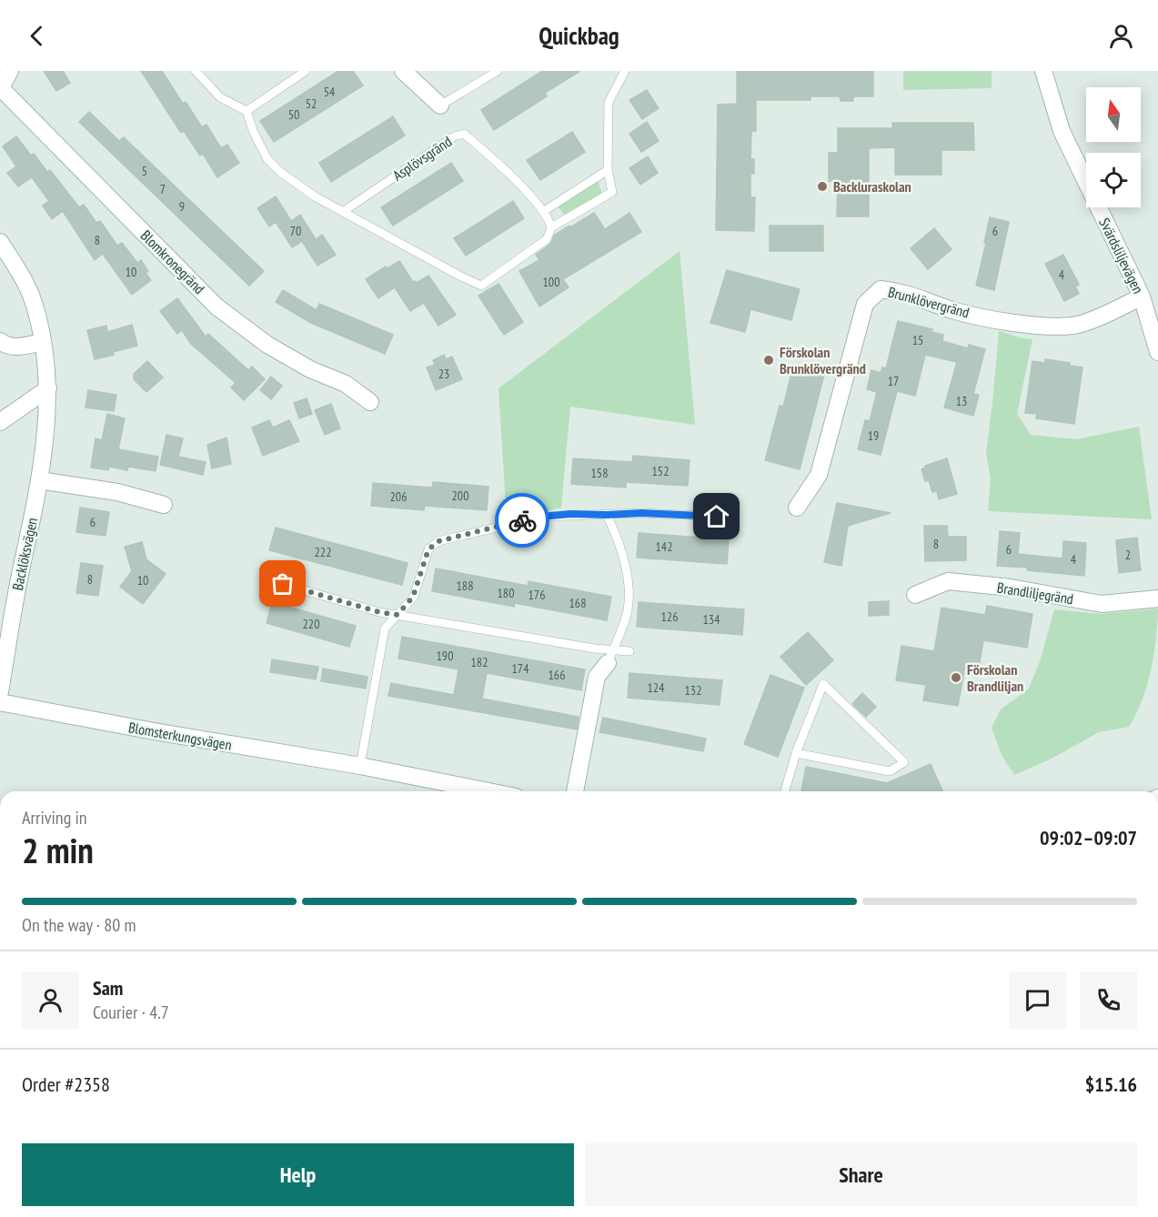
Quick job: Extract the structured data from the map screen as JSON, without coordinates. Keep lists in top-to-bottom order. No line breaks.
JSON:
{"streets":{"street":["Svärdsliljevägen","Blomkronegränd","Brunklövergränd","Backlöksvägen","Brandliljegränd","Blomsterkungsvägen"],"lane":["Asplövsgränd"]},"crossings":[["Svärdsliljevägen","Brunklövergränd"]],"places":["Backluraskolan","Förskolan Brunklövergränd","Förskolan Brandliljan"],"house_numbers":["54","52","50","5","7","9","70","6","8","10","4","100","15","23","17","13","19","152","158","200","206","6","8","142","6","222","2","4","8","10","188","180","176","168","126","134","220","190","182","174","166","124","132"],"north":"top","page":{"header":"Quickbag","heading":["2 min","Arriving in","09:02–09:07"],"panel":["Sam","Courier · 4.7","Order #2358","$15.16"],"bar":"On the way · 80 m","buttons":["Help","Share"]}}
